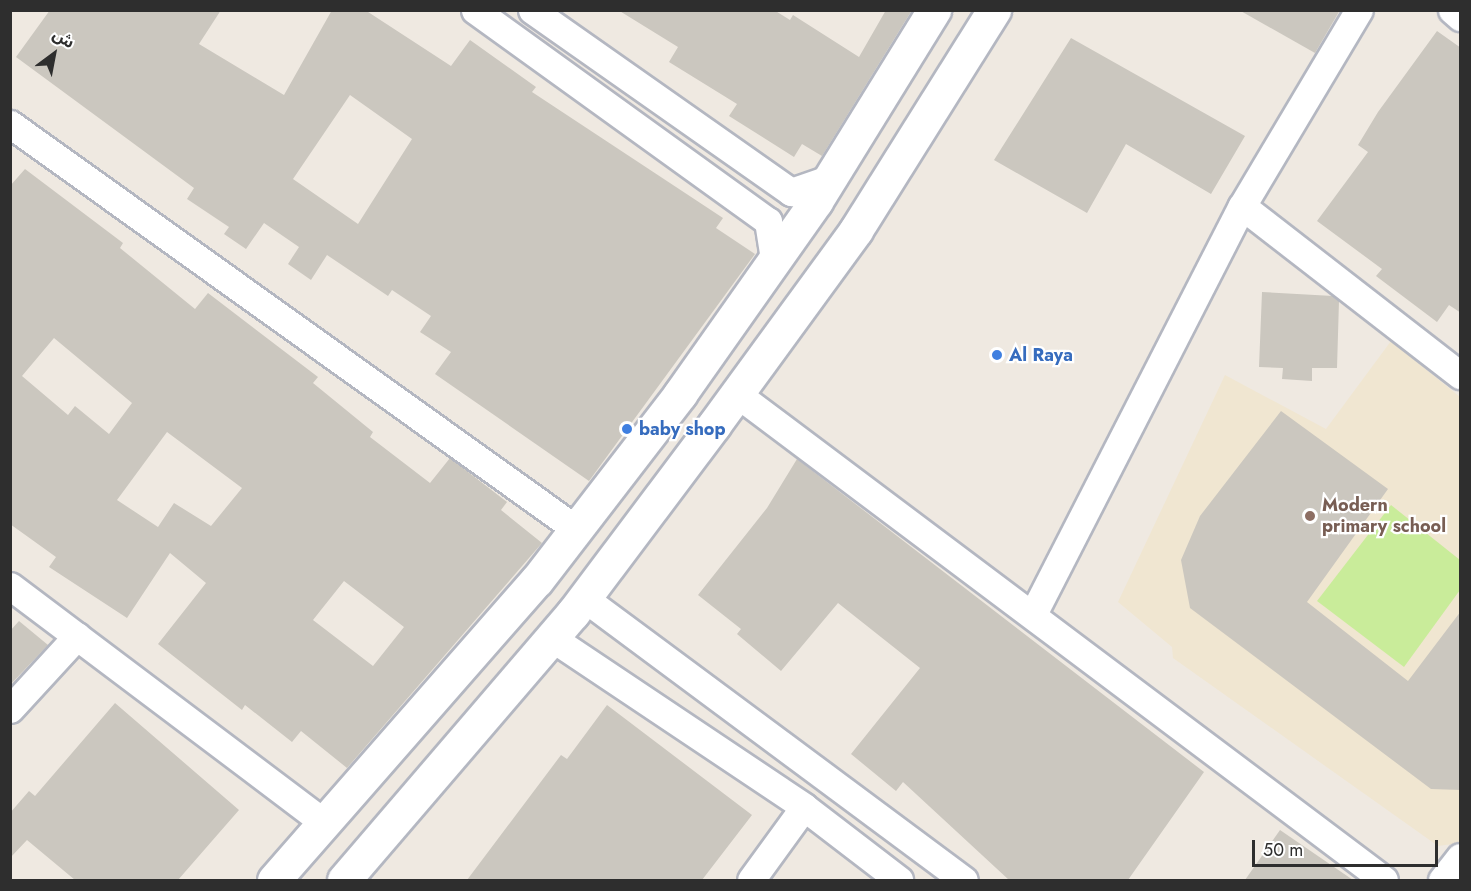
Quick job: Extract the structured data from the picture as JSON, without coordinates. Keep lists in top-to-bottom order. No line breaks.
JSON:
{"places":["Al Raya","baby shop","Modern primary school"],"scale_bar":"50 m","north":"top right"}
